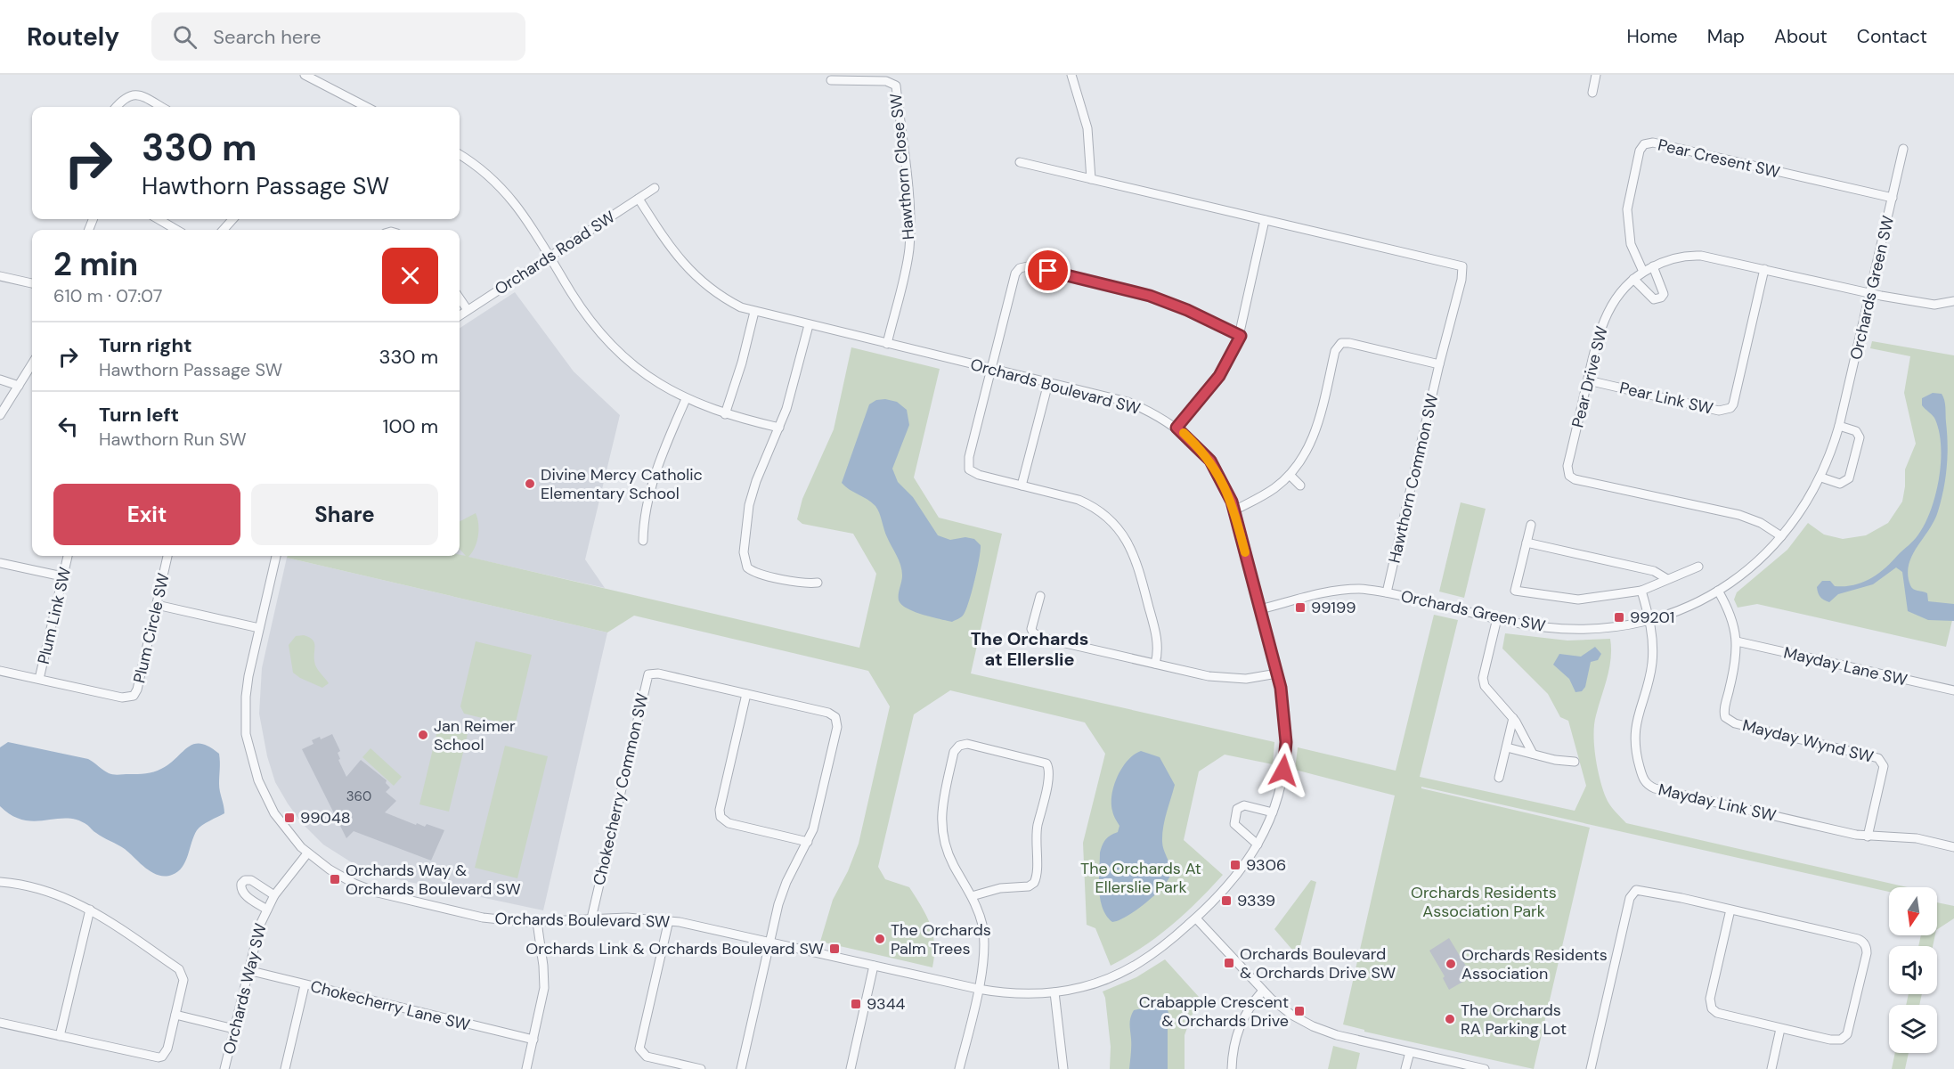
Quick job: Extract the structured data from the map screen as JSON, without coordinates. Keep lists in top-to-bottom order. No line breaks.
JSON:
{"streets":{"street":["Pear Cresent SW","Hawthorn Close SW","Orchards Road SW","Orchards Green SW","Pear Drive SW","Orchards Boulevard SW","Pear Link SW","Hawthorn Common SW","Plum Link SW","Plum Circle SW","Mayday Lane SW","Mayday Wynd SW","Chokecherry Common SW","Mayday Link SW","Orchards Way SW","Chokecherry Lane SW"]},"crossings":[["Pear Cresent SW","Orchards Green SW"],["Pear Cresent SW","Pear Drive SW"],["Hawthorn Close SW","Orchards Boulevard SW"],["Orchards Road SW","Orchards Boulevard SW"],["Orchards Green SW","Pear Drive SW"],["Orchards Green SW","Orchards Boulevard SW"],["Orchards Green SW","Hawthorn Common SW"],["Orchards Green SW","Mayday Wynd SW"],["Orchards Green SW","Mayday Link SW"],["Pear Drive SW","Pear Link SW"],["Orchards Boulevard SW","Chokecherry Common SW"],["Orchards Boulevard SW","Orchards Way SW"],["Plum Link SW","Plum Circle SW"],["Mayday Lane SW","Mayday Wynd SW"],["Mayday Wynd SW","Mayday Link SW"],["Orchards Way SW","Chokecherry Lane SW"]],"districts":["The Orchards at Ellerslie"],"parks":["The Orchards At Ellerslie Park","Orchards Residents Association Park"],"places":{"other":["Divine Mercy Catholic Elementary School","Jan Reimer School","The Orchards Palm Trees","Orchards Residents Association","The Orchards RA Parking Lot"],"transit":["99199","99201","99048","9306","Orchards Way & Orchards Boulevard SW","9339","Orchards Link & Orchards Boulevard SW","Orchards Boulevard & Orchards Drive SW","9344","Crabapple Crescent & Orchards Drive"]},"house_numbers":["360"],"north":"bottom","page":{"header":"Routely","search":"Search here","nav":["Home","Map","About","Contact"],"turn":["330 m","Hawthorn Passage SW"],"heading":["2 min","610 m · 07:07"],"list":[{"name":"Turn right","note":"Hawthorn Passage SW","value":"330 m"},{"name":"Turn left","note":"Hawthorn Run SW","value":"100 m"}],"buttons":["Exit","Share"]}}
